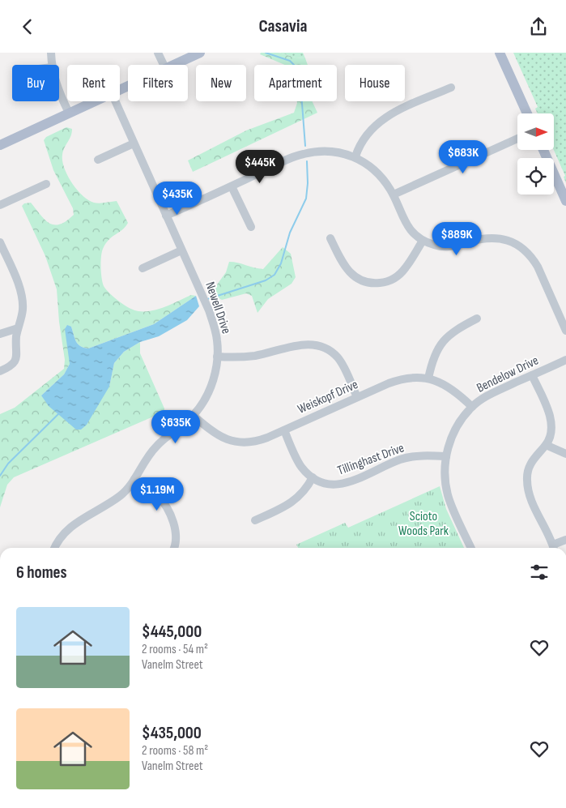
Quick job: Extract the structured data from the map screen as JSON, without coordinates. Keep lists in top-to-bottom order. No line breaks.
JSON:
{"streets":{"street":["Newell Drive","Bendelow Drive","Weiskopf Drive","Tillinghast Drive"]},"crossings":[["Newell Drive","Weiskopf Drive"],["Bendelow Drive","Weiskopf Drive"],["Bendelow Drive","Tillinghast Drive"]],"parks":["Scioto Woods Park"],"north":"right","page":{"header":"Casavia","chip":["Buy","Rent","Filters","New","Apartment","House"],"price":["$683K","$445K","$435K","$889K","$635K","$1.19M"],"heading":"6 homes","list":[{"name":"$445,000","note":"2 rooms · 54 m² · Vanelm Street"},{"name":"$435,000","note":"2 rooms · 58 m² · Vanelm Street"}]}}
